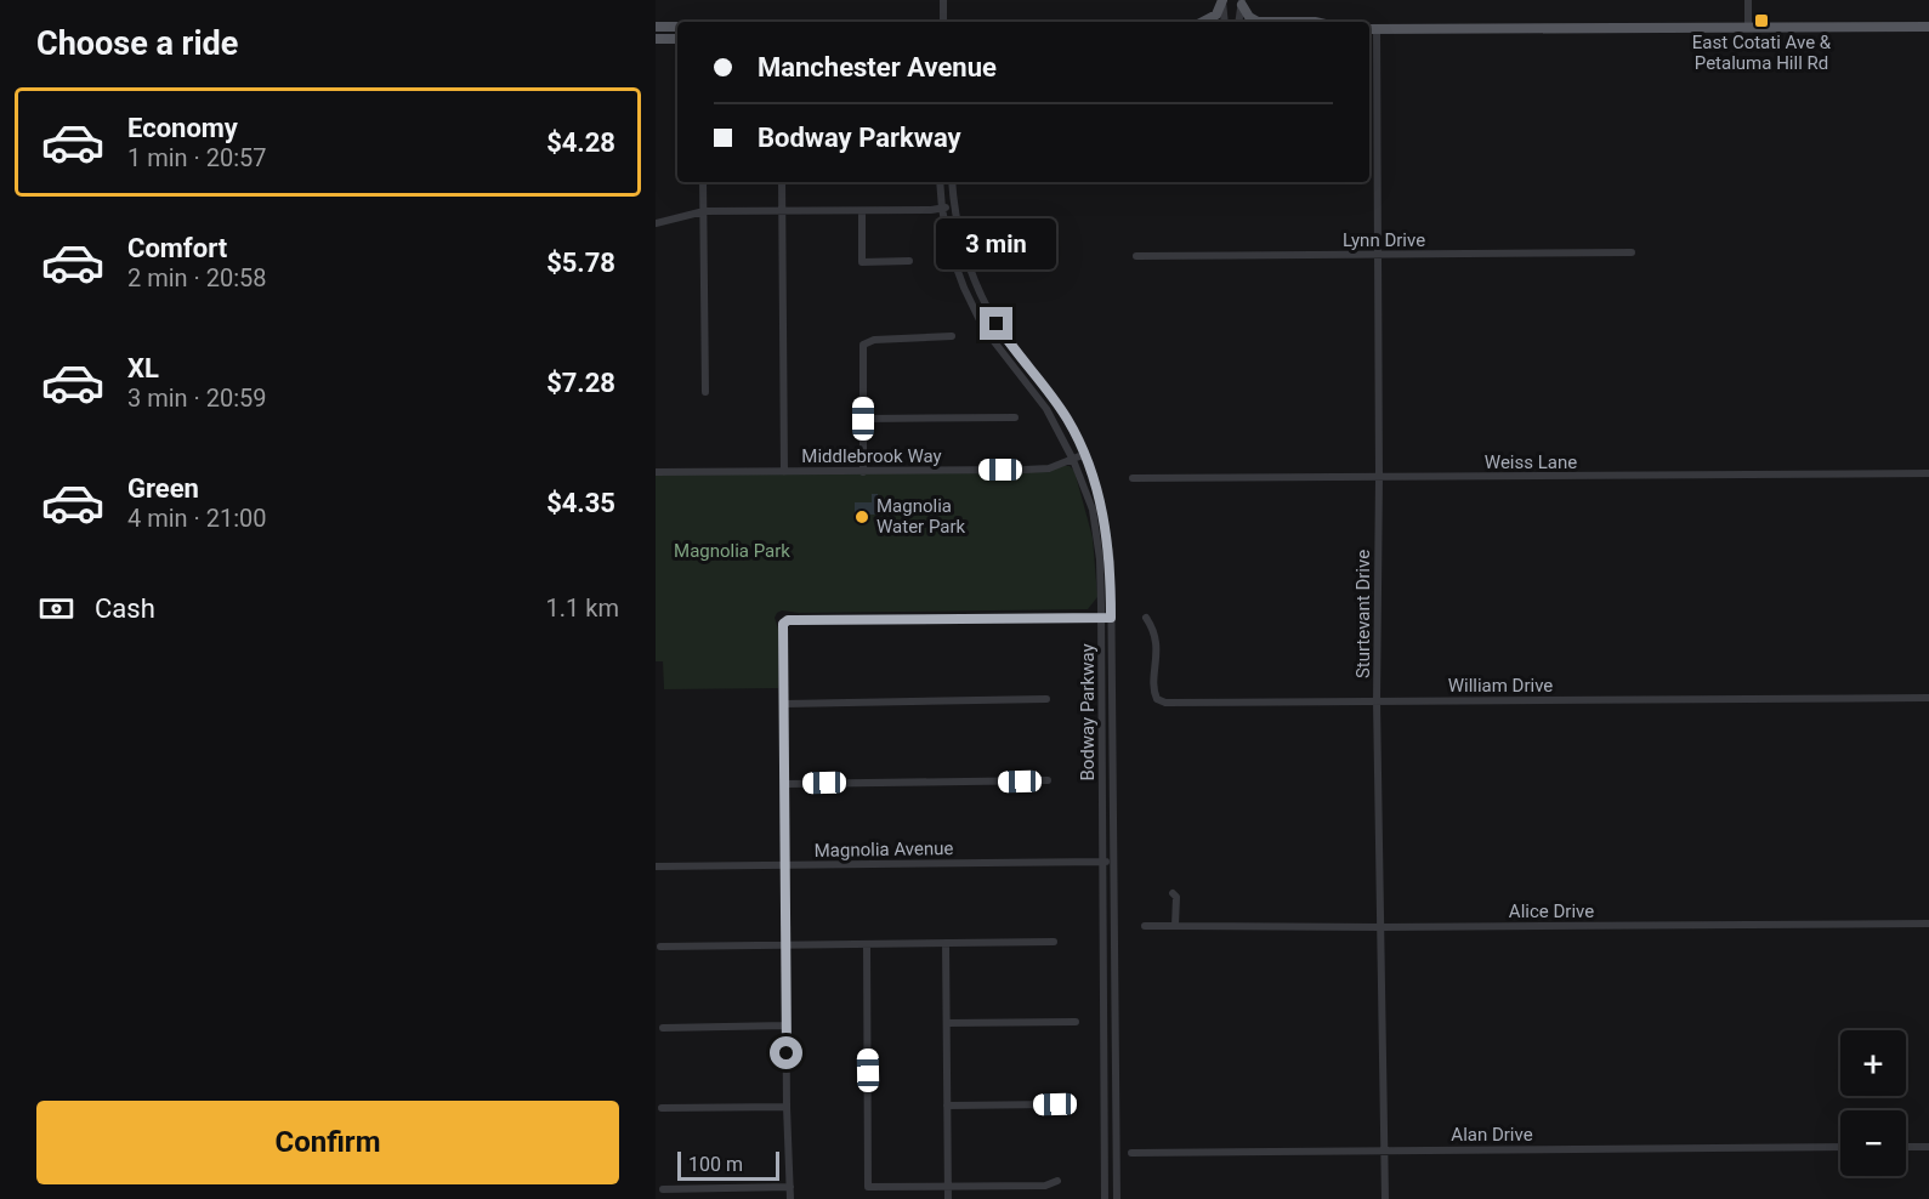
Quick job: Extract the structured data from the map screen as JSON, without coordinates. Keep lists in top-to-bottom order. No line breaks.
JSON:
{"streets":{"street":["Lynn Drive","Middlebrook Way","Weiss Lane","Sturtevant Drive","William Drive","Bodway Parkway","Magnolia Avenue","Alice Drive","Alan Drive"]},"crossings":[["Lynn Drive","Sturtevant Drive"],["Middlebrook Way","Bodway Parkway"],["Weiss Lane","Sturtevant Drive"],["Sturtevant Drive","William Drive"],["Sturtevant Drive","Alice Drive"],["Sturtevant Drive","Alan Drive"],["Bodway Parkway","Magnolia Avenue"]],"parks":["Magnolia Park"],"places":{"transit":["East Cotati Ave & Petaluma Hill Rd"],"other":["Magnolia Water Park"]},"scale_bar":"100 m","page":{"heading":"Choose a ride","banner":["Manchester Avenue","Bodway Parkway"],"list":[{"name":"Economy","note":"1 min · 20:57","value":"$4.28"},{"name":"Comfort","note":"2 min · 20:58","value":"$5.78"},{"name":"XL","note":"3 min · 20:59","value":"$7.28"},{"name":"Green","note":"4 min · 21:00","value":"$4.35"}],"bubble":"3 min","pay":["Cash","1.1 km"],"map_buttons":["+","−"],"buttons":"Confirm","scale":"100 m"}}
